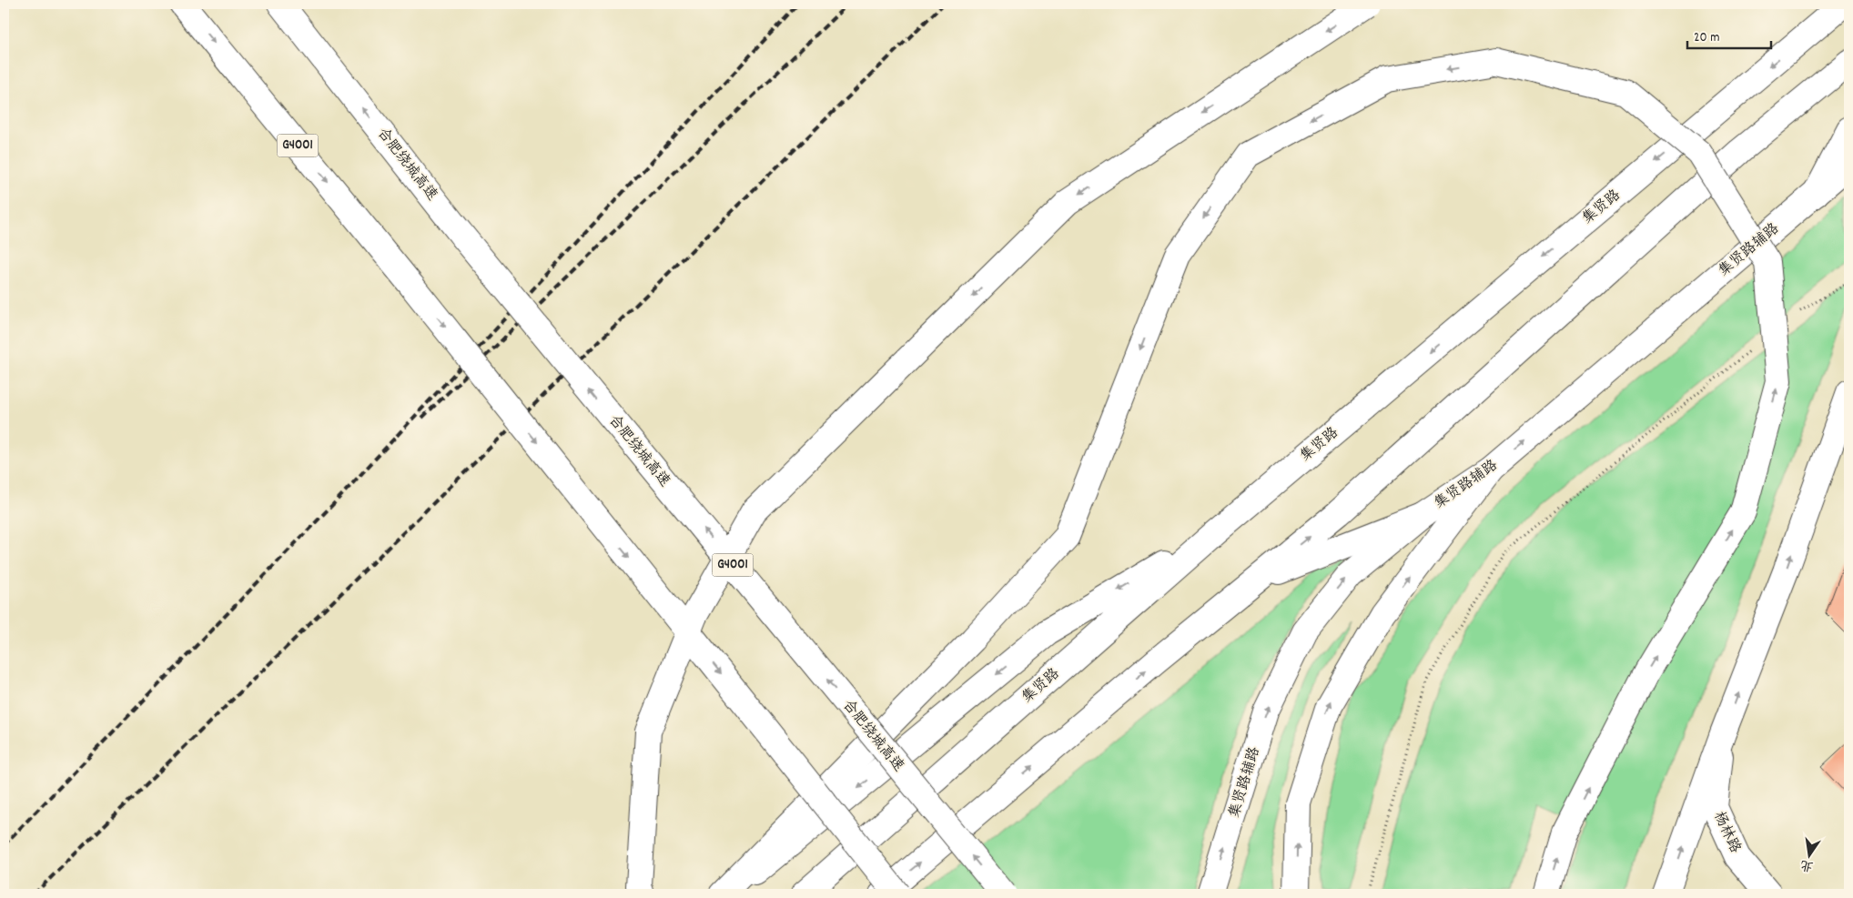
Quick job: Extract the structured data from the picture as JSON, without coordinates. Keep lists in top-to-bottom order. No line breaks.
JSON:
{"streets":{"main road":["G4001","合肥绕城高速","集贤路","集贤路辅路","杨林路"]},"scale_bar":"20 m","north":"bottom"}
